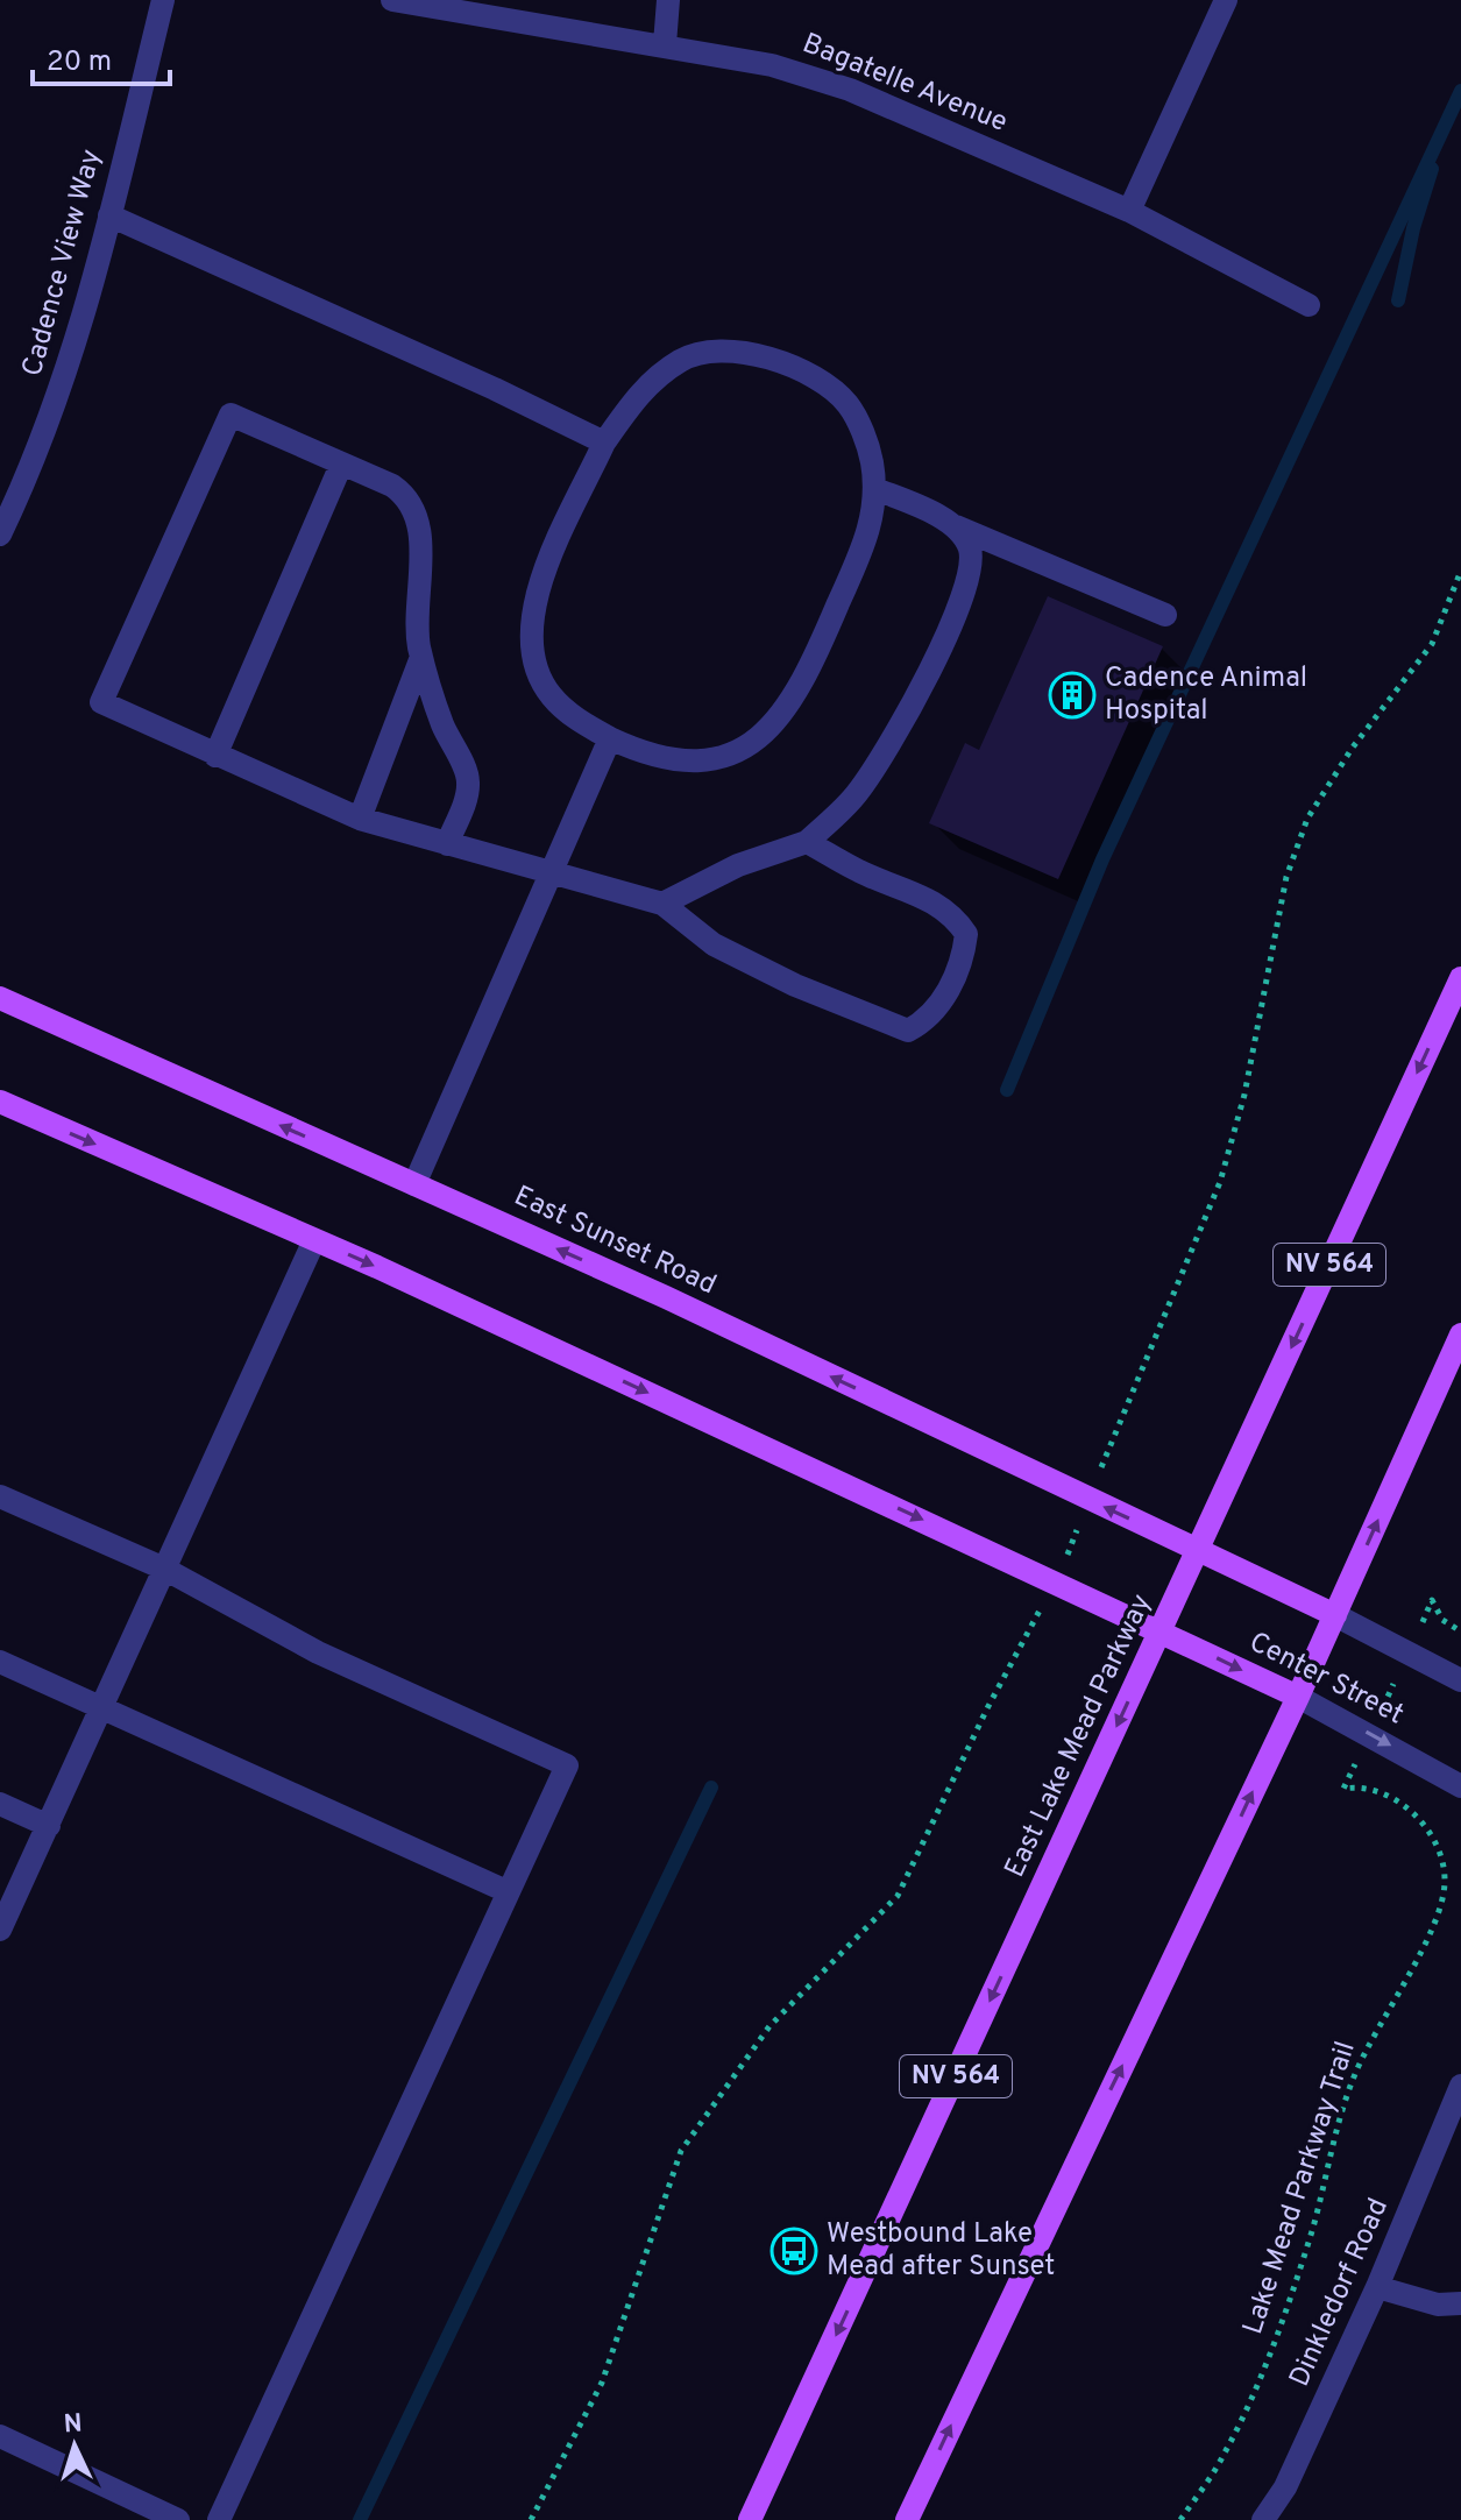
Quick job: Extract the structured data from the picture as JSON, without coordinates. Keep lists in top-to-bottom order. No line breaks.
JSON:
{"streets":{"main road":["East Sunset Road","NV 564","Center Street","East Lake Mead Parkway"],"street":["Bagatelle Avenue","Cadence View Way","Dinkledorf Road"],"path":["Lake Mead Parkway Trail"]},"crossings":[["East Sunset Road","East Lake Mead Parkway"],["Center Street","East Lake Mead Parkway"],["Center Street","Lake Mead Parkway Trail"]],"places":{"building":["Cadence Animal Hospital"],"bus stop":["Westbound Lake Mead after Sunset"]},"scale_bar":"20 m","north":"top"}
